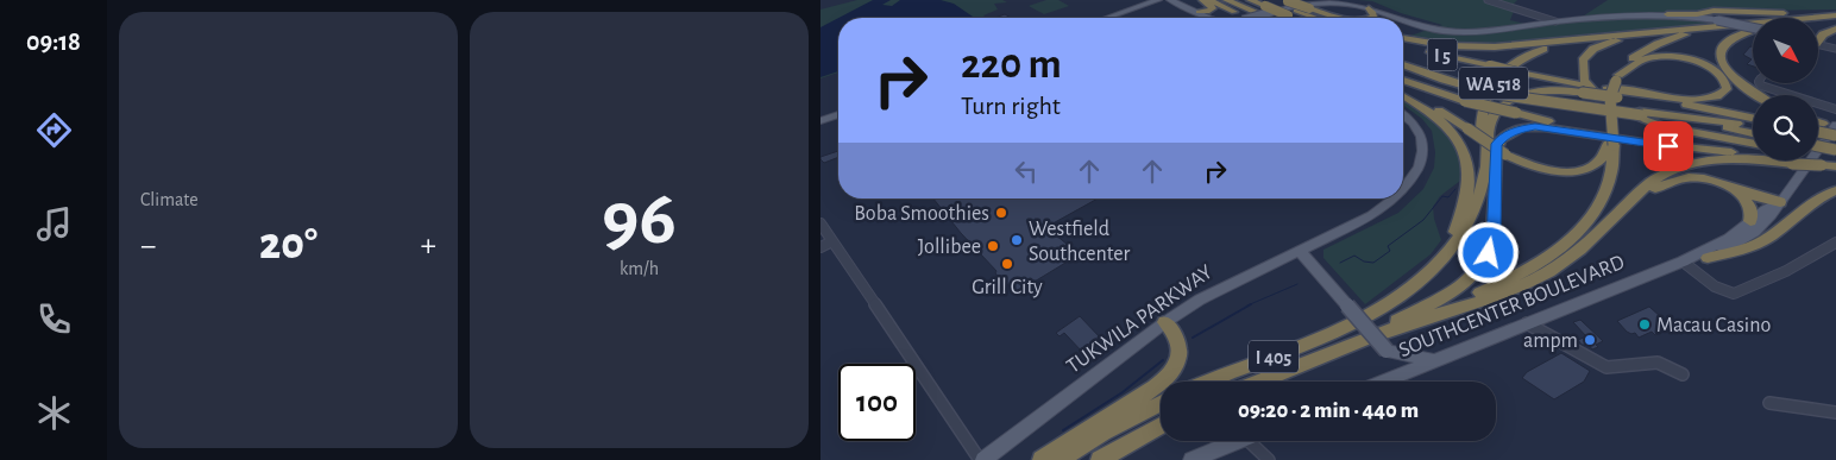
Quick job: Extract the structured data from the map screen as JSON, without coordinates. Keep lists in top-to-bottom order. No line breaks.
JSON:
{"streets":{"highway":["I 5","WA 518","I 405"],"main road":["SOUTHCENTER BOULEVARD","TUKWILA PARKWAY"]},"crossings":[["WA 518","I 405"]],"places":["Boba Smoothies","Westfield Southcenter","Jollibee","Grill City","Macau Casino","ampm"],"north":"bottom right","page":{"tabs":"09:18","tile":["Climate",["96","km/h"]],"turn":["220 m","Turn right"],"heat":["−","20°","+"],"limit":"100","trip":"09:20 · 2 min · 440 m"}}
